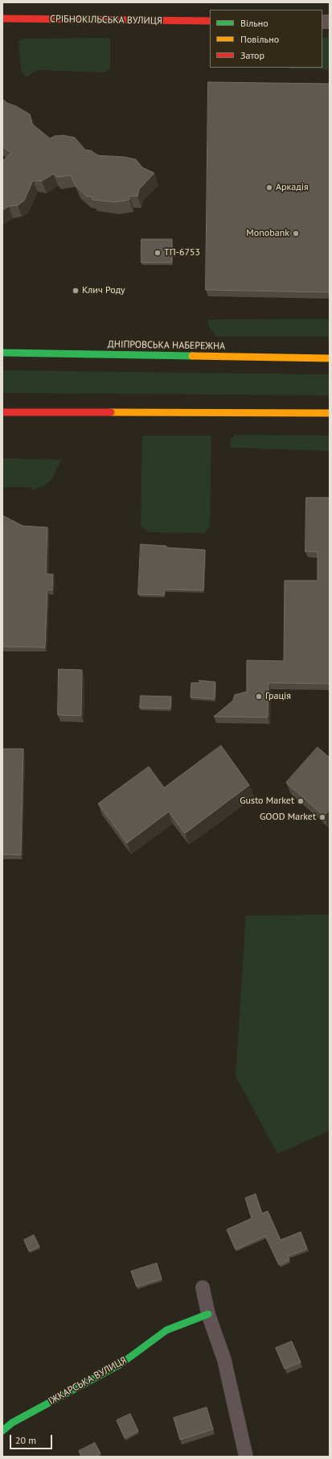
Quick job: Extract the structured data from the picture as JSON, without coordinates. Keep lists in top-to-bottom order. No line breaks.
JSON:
{"streets":{"main road":["СРІБНОКІЛЬСЬКА ВУЛИЦЯ","ДНІПРОВСЬКА НАБЕРЕЖНА","ІЖКАРСЬКА ВУЛИЦЯ"]},"places":["Аркадія","Monobank","ТП-6753","Клич Роду","Грація","Gusto Market","GOOD Market"],"legend":["Вільно","Повільно","Затор"],"scale_bar":"20 m"}
